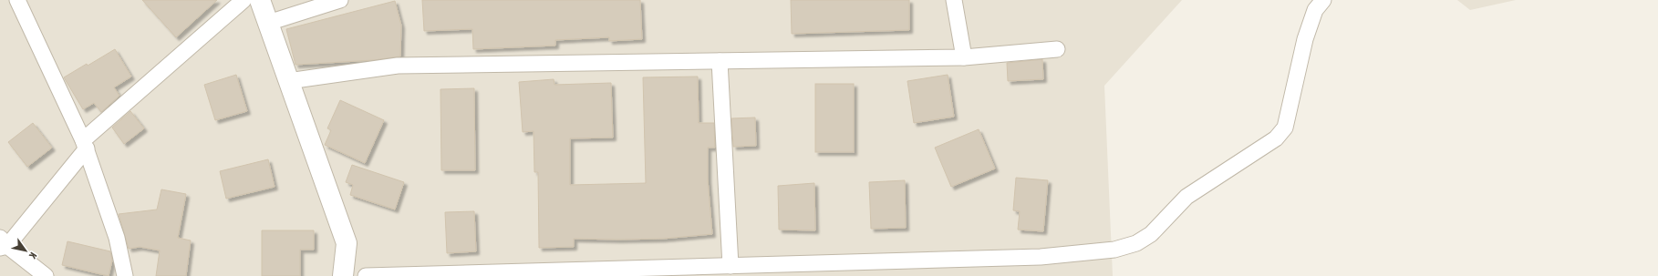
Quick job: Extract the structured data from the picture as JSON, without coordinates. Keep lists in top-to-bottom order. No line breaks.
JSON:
{"north":"bottom right"}
